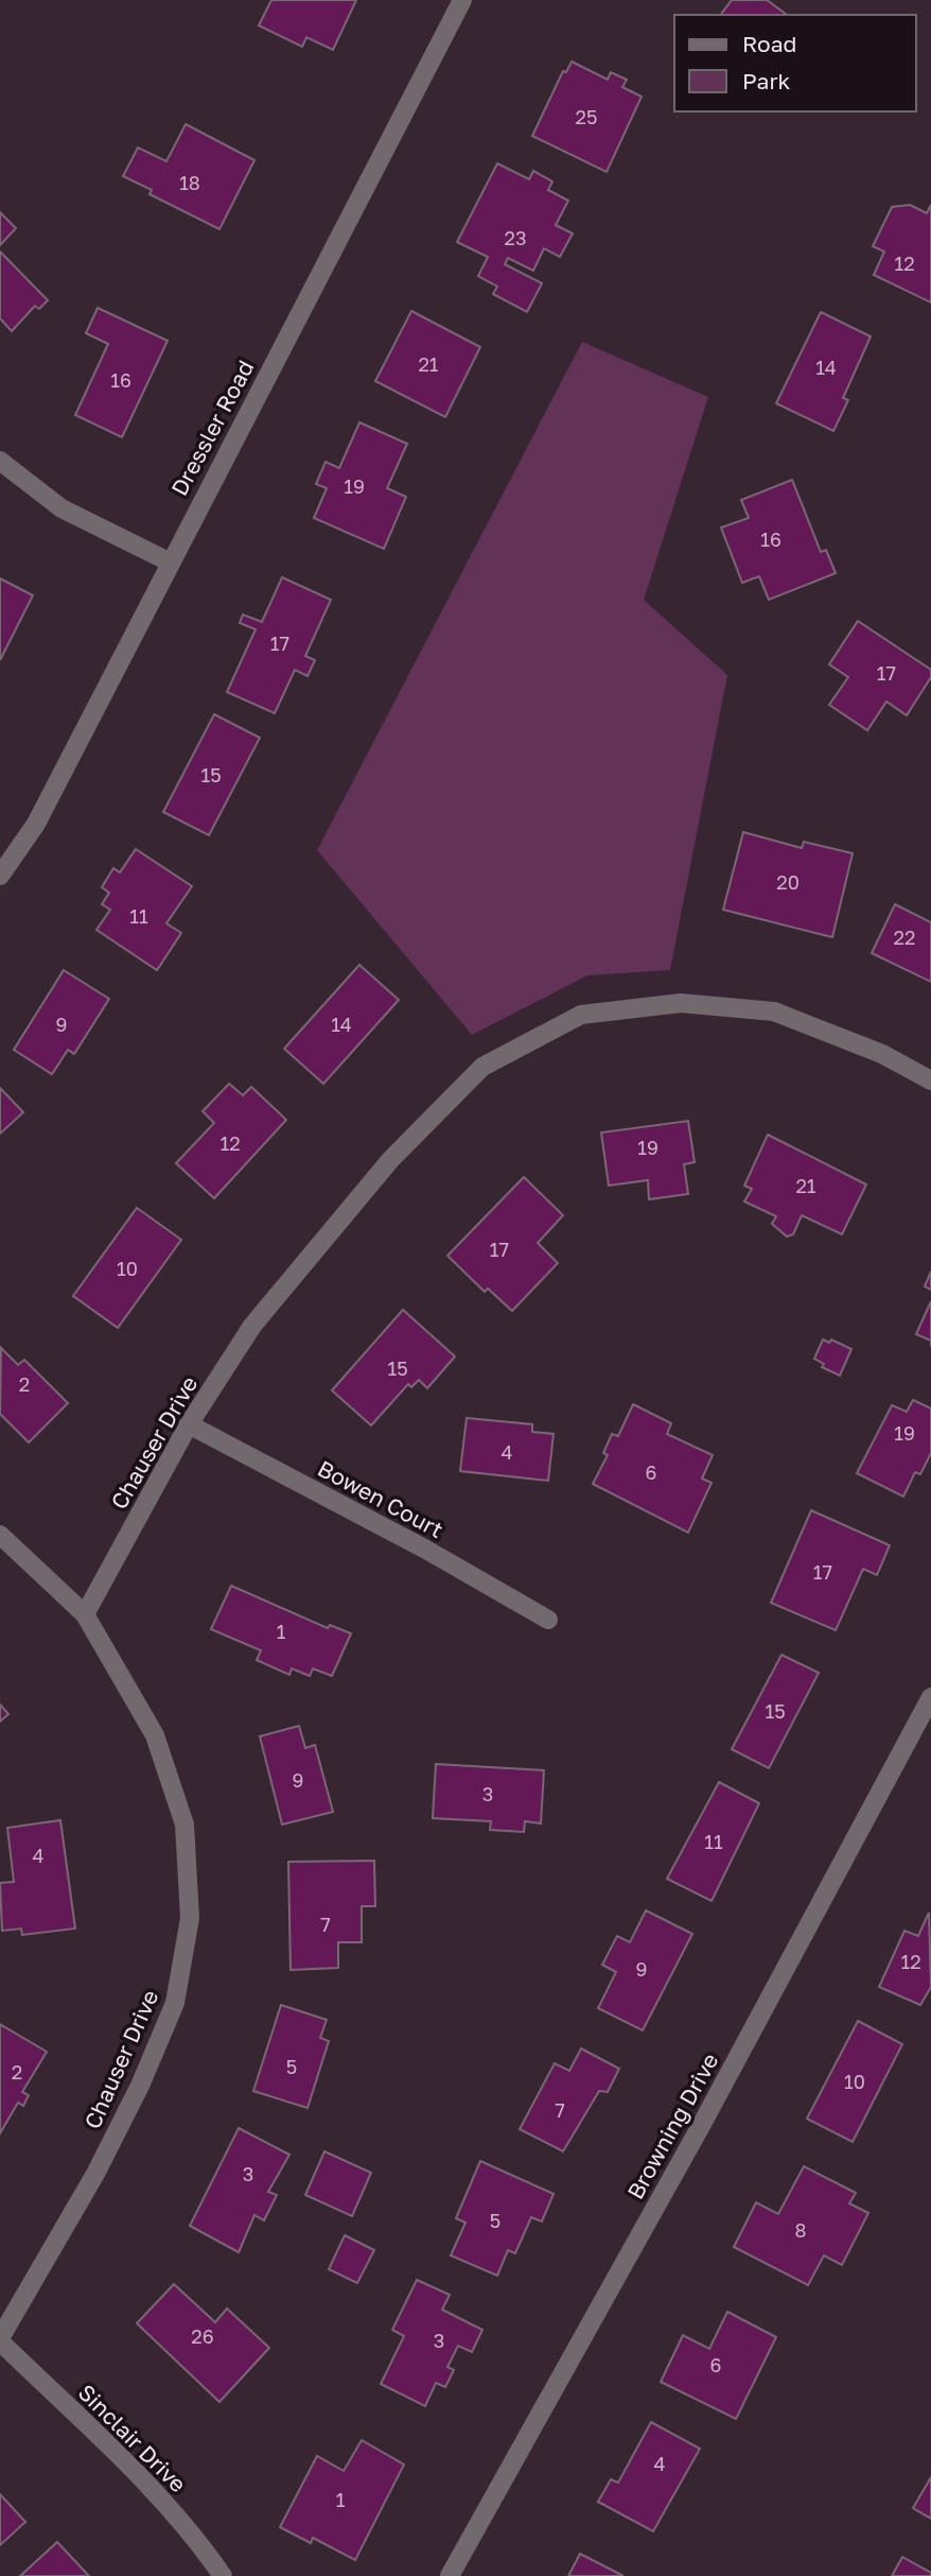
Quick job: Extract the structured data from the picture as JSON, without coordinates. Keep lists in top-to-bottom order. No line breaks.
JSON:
{"streets":{"street":["Dressler Road","Chauser Drive","Bowen Court","Browning Drive","Sinclair Drive"]},"crossings":[["Chauser Drive","Bowen Court"],["Chauser Drive","Sinclair Drive"]],"house_numbers":["25","18","23","12","21","14","16","19","16","17","17","15","20","11","22","9","14","12","19","21","17","10","15","2","19","4","6","17","1","15","9","3","11","4","7","12","9","5","2","10","7","3","5","8","26","3","6","4","1"],"legend":["Road","Park"]}
